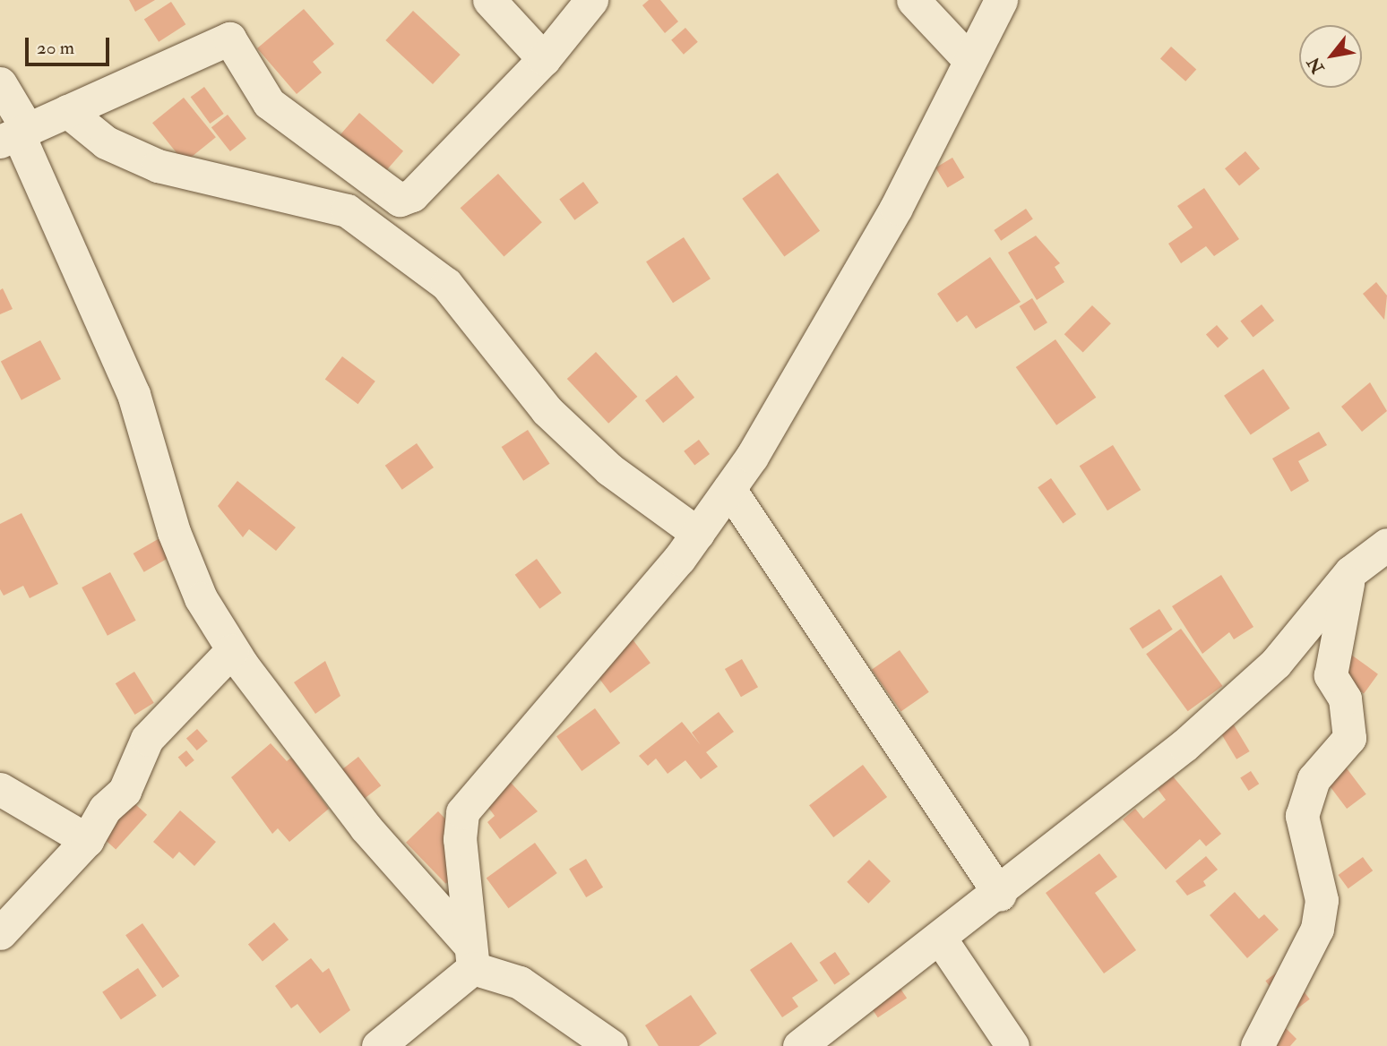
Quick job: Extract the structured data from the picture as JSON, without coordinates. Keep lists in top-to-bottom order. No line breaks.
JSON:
{"scale_bar":"20 m","north":"bottom left"}
